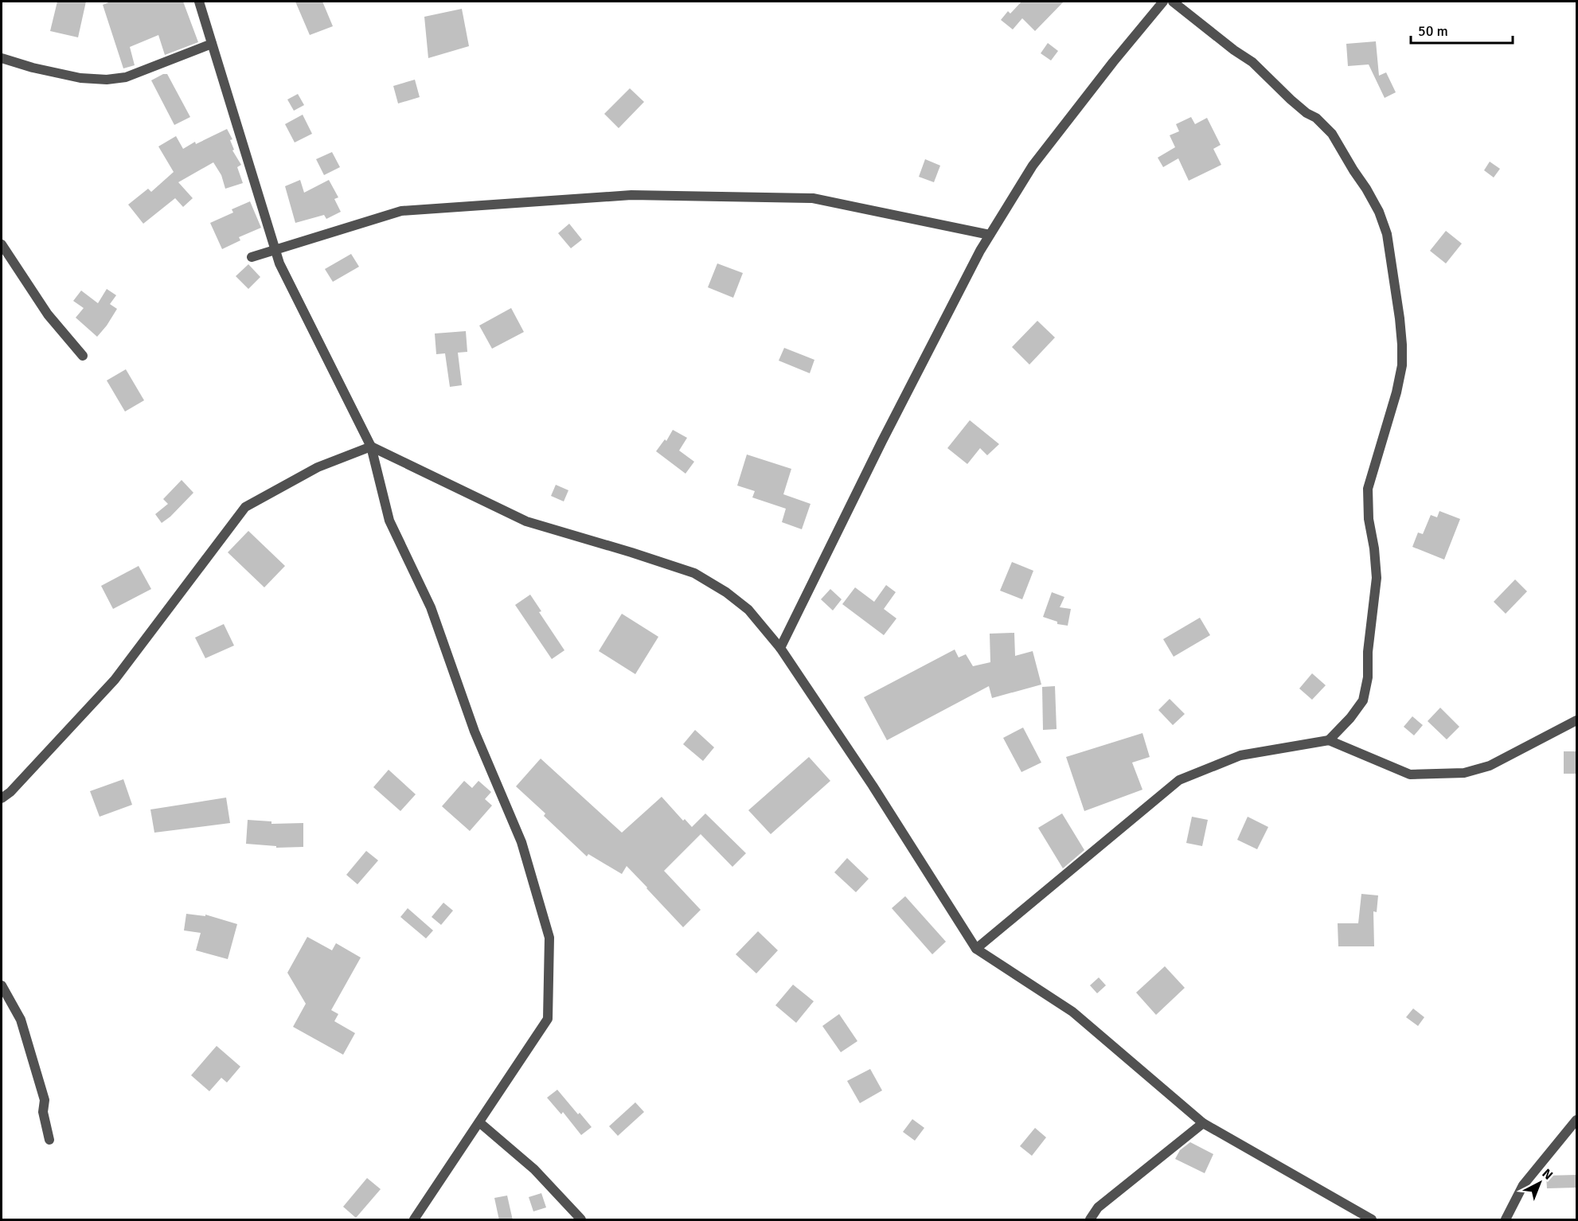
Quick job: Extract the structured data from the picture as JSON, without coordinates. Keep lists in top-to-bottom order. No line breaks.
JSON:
{"scale_bar":"50 m","north":"top right"}
